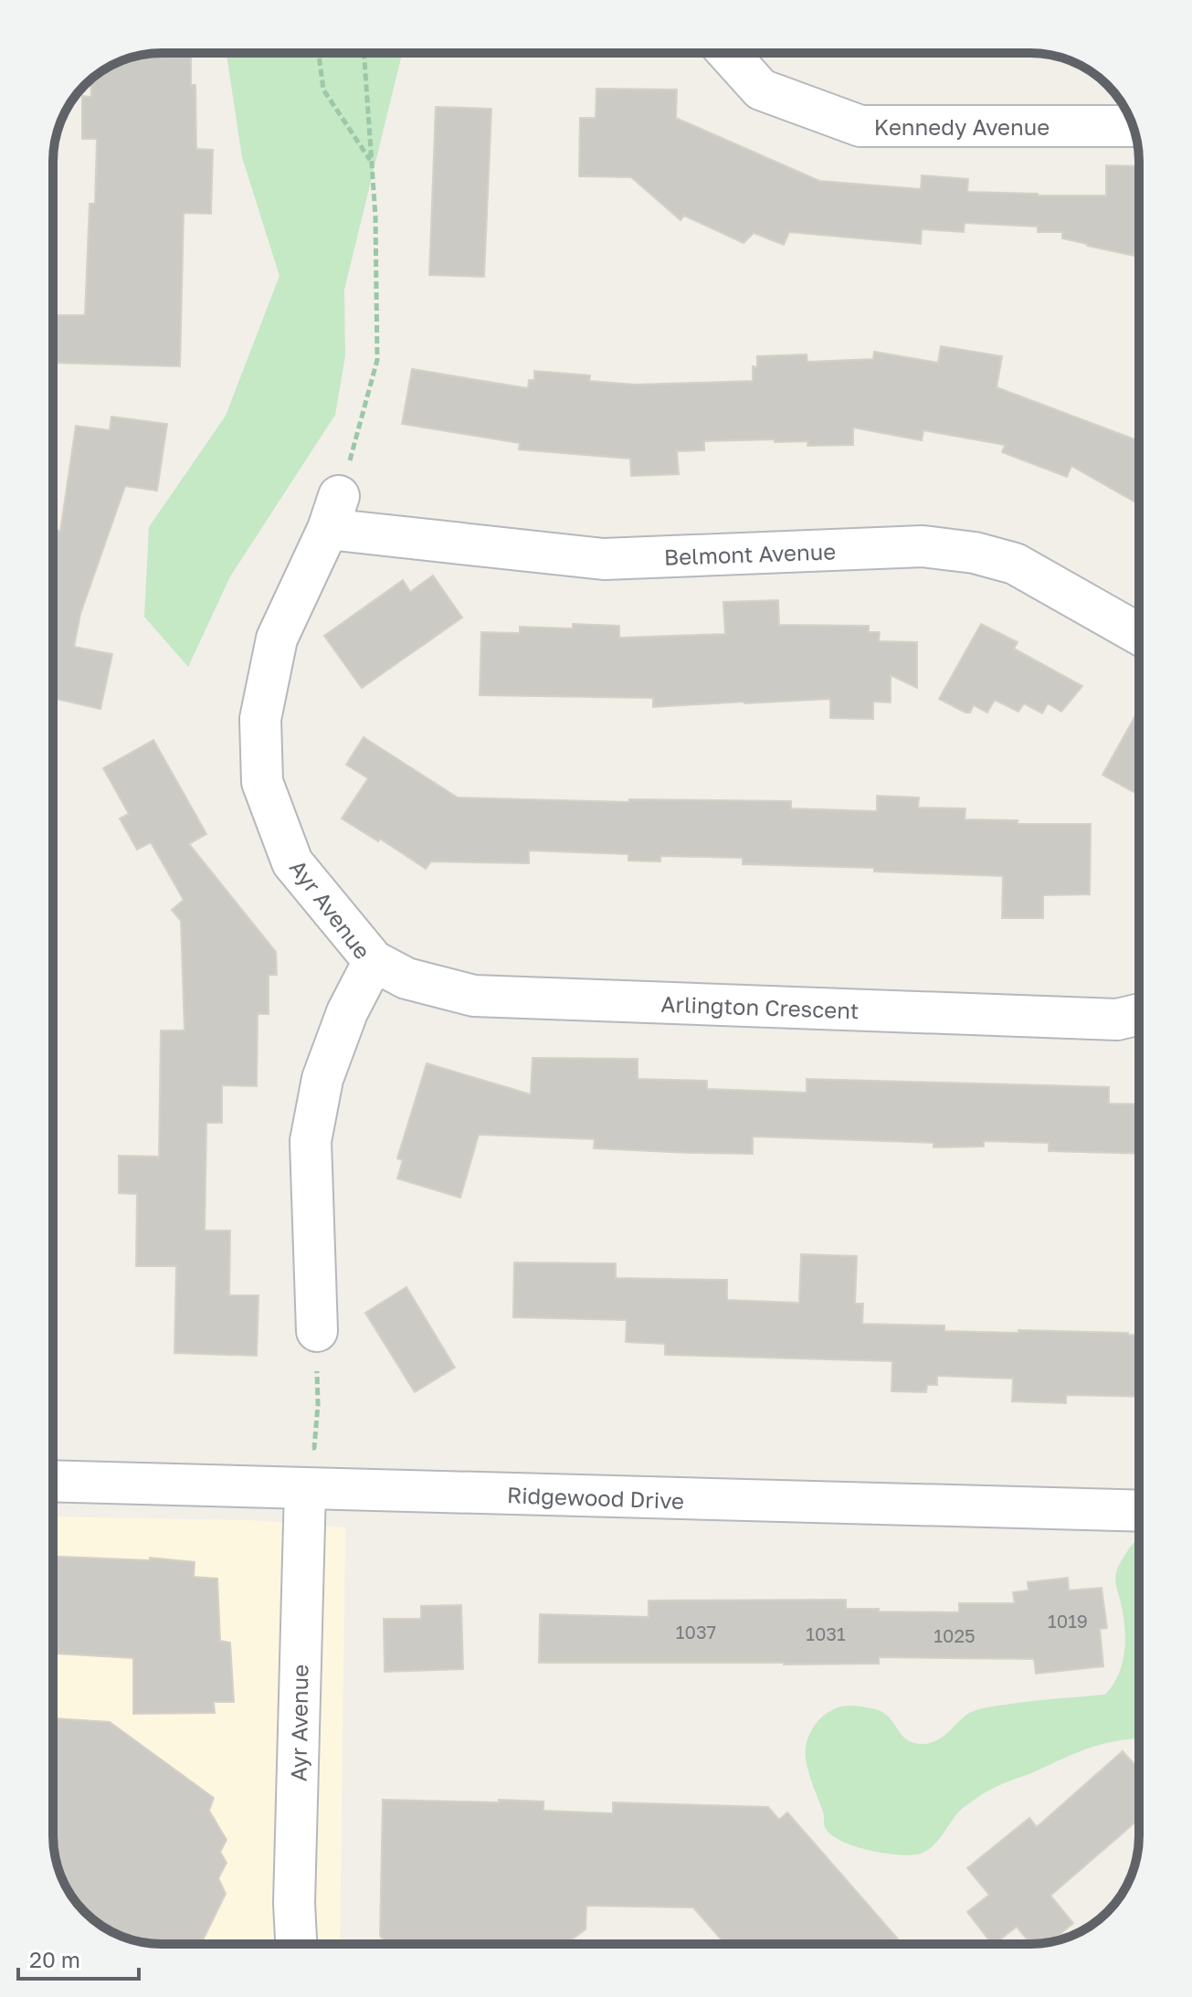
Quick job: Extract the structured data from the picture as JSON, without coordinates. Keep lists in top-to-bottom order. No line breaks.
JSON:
{"streets":{"street":["Kennedy Avenue","Belmont Avenue","Ayr Avenue","Arlington Crescent","Ridgewood Drive"]},"crossings":[["Belmont Avenue","Ayr Avenue"],["Ayr Avenue","Arlington Crescent"],["Ayr Avenue","Ridgewood Drive"]],"house_numbers":["1019","1037","1031","1025"],"scale_bar":"20 m"}
